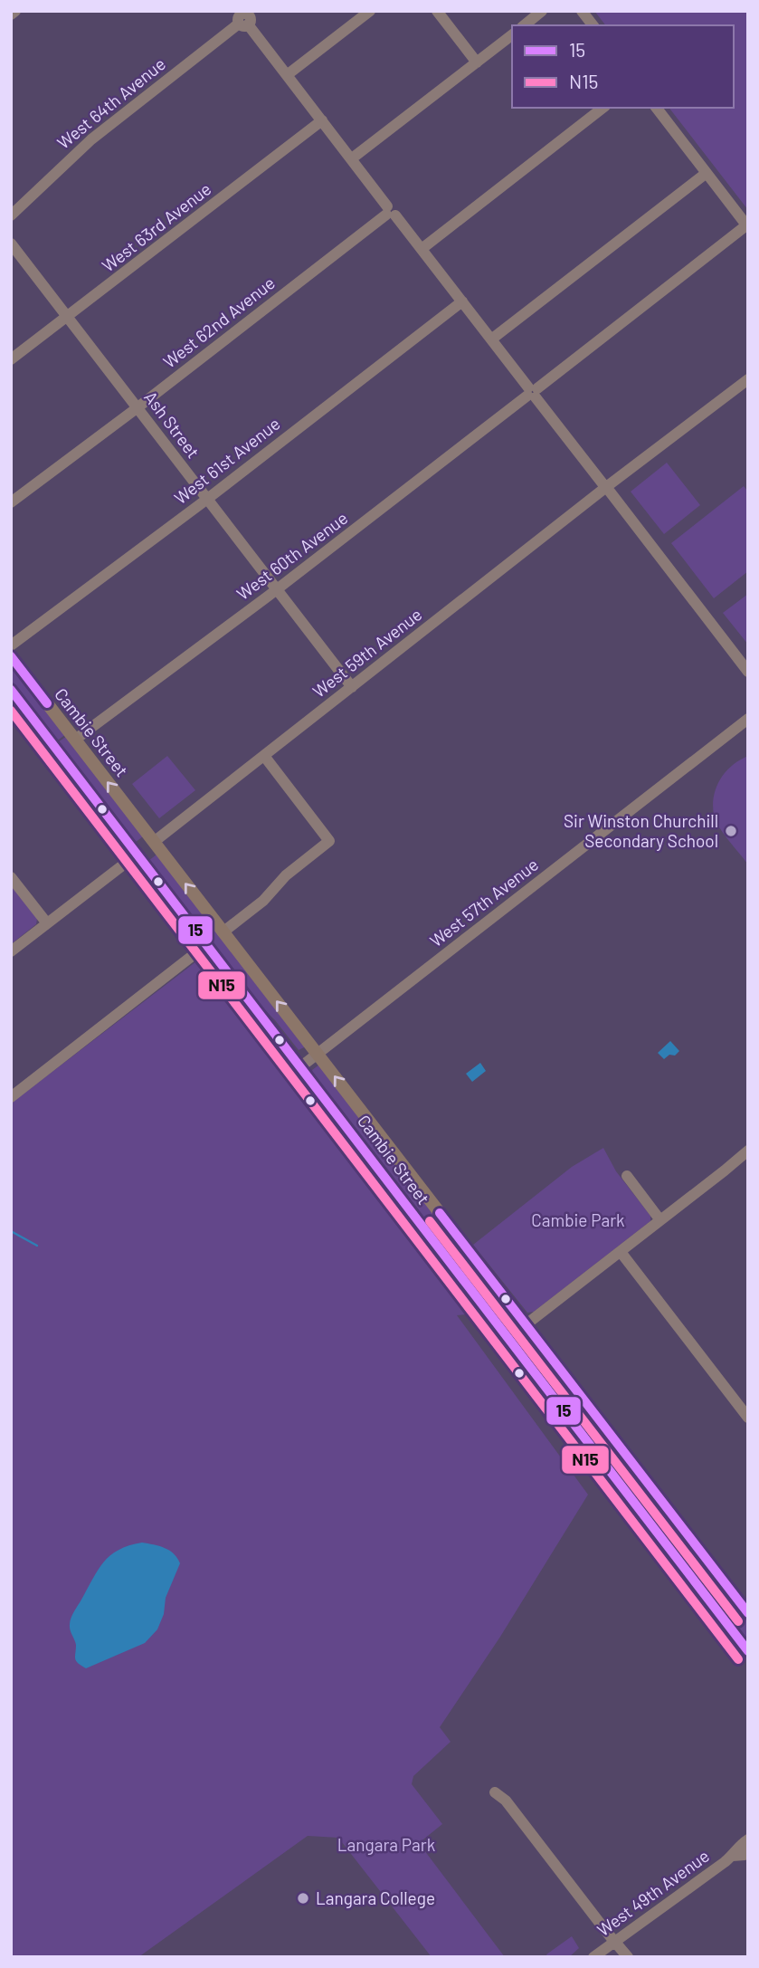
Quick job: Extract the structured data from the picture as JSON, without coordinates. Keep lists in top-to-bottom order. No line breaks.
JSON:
{"streets":{"main road":["Cambie Street"],"street":["West 64th Avenue","West 63rd Avenue","West 62nd Avenue","Ash Street","West 61st Avenue","West 60th Avenue","West 59th Avenue","West 57th Avenue","West 49th Avenue"]},"crossings":[["West 63rd Avenue","Ash Street"],["West 62nd Avenue","Ash Street"],["Ash Street","West 61st Avenue"],["Ash Street","West 60th Avenue"],["Ash Street","West 59th Avenue"],["West 60th Avenue","Cambie Street"],["West 59th Avenue","Cambie Street"],["Cambie Street","West 57th Avenue"]],"parks":["Cambie Park","Langara Park"],"places":["Sir Winston Churchill Secondary School","Langara College"],"lines":["transit line 15","transit line N15"],"legend":["15","N15"]}
